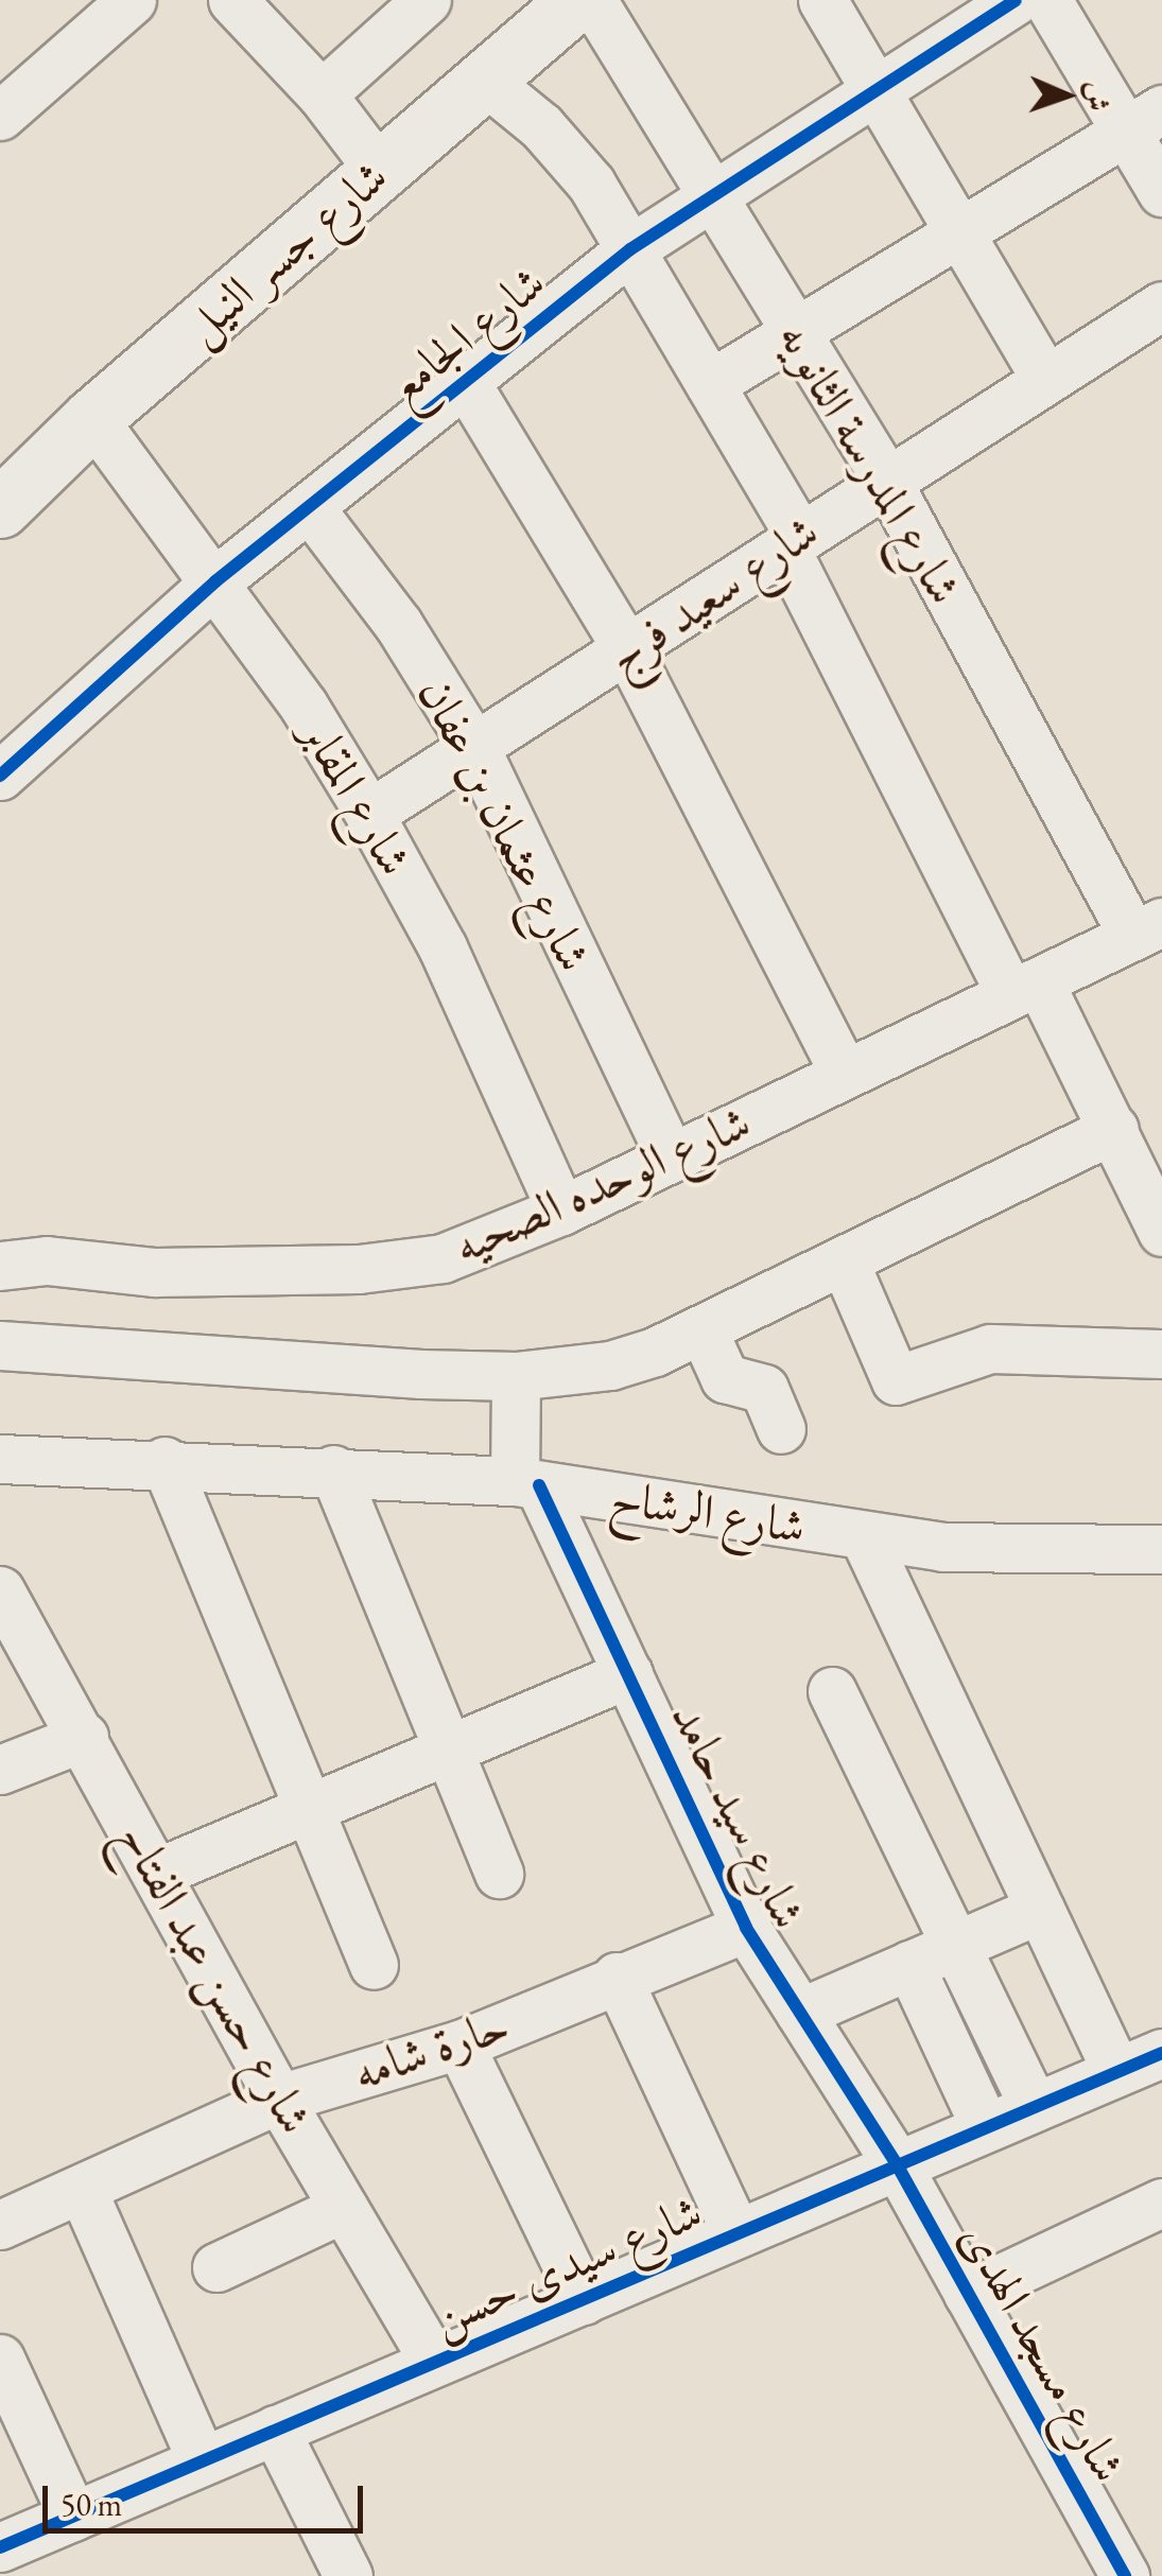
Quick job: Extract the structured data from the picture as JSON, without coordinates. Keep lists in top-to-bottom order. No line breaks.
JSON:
{"streets":{"street":["شارع جسر النيل","شارع الجامع","شارع المدرسة الثانويه","شارع سعيد فرج","شارع المقابر","شارع عثمان بن عفان","شارع الوحده الصحيه","شارع الرشاح","شارع سيد حامد","شارع حسن عبد الفتاح","حارة شامه","شارع سيدى حسن","شارع مسجد الهدى"]},"crossings":[["شارع جسر النيل","شارع المقابر"],["شارع الجامع","شارع المدرسة الثانويه"],["شارع الجامع","شارع المقابر"],["شارع الجامع","شارع عثمان بن عفان"],["شارع المدرسة الثانويه","شارع سعيد فرج"],["شارع المدرسة الثانويه","شارع الوحده الصحيه"],["شارع سعيد فرج","شارع المقابر"],["شارع سعيد فرج","شارع عثمان بن عفان"],["شارع المقابر","شارع الوحده الصحيه"],["شارع عثمان بن عفان","شارع الوحده الصحيه"],["شارع الرشاح","شارع سيد حامد"],["شارع سيد حامد","حارة شامه"],["شارع سيد حامد","شارع سيدى حسن"],["شارع سيد حامد","شارع مسجد الهدى"],["شارع حسن عبد الفتاح","حارة شامه"],["شارع حسن عبد الفتاح","شارع سيدى حسن"],["شارع سيدى حسن","شارع مسجد الهدى"]],"scale_bar":"50 m","north":"right"}
